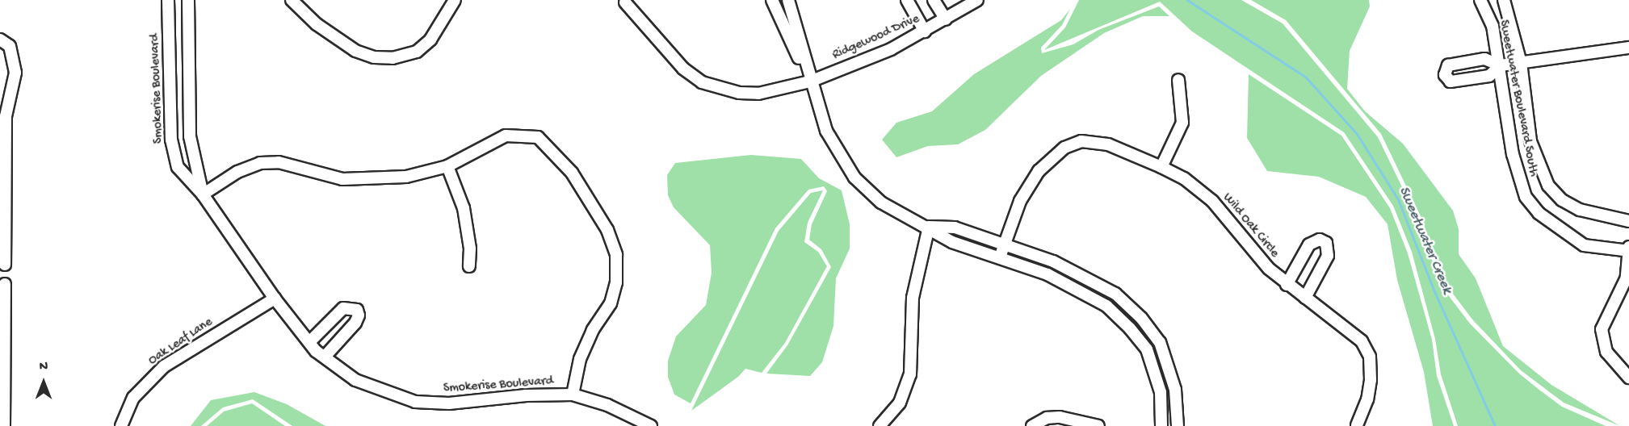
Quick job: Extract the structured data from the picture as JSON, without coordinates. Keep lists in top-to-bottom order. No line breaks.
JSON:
{"streets":{"street":["Ridgewood Drive","Smokerise Boulevard","Sweetwater Boulevard South","Wild Oak Circle","Oak Leaf Lane"]},"crossings":[["Smokerise Boulevard","Oak Leaf Lane"]],"water":["Sweetwater Creek"],"north":"top"}
